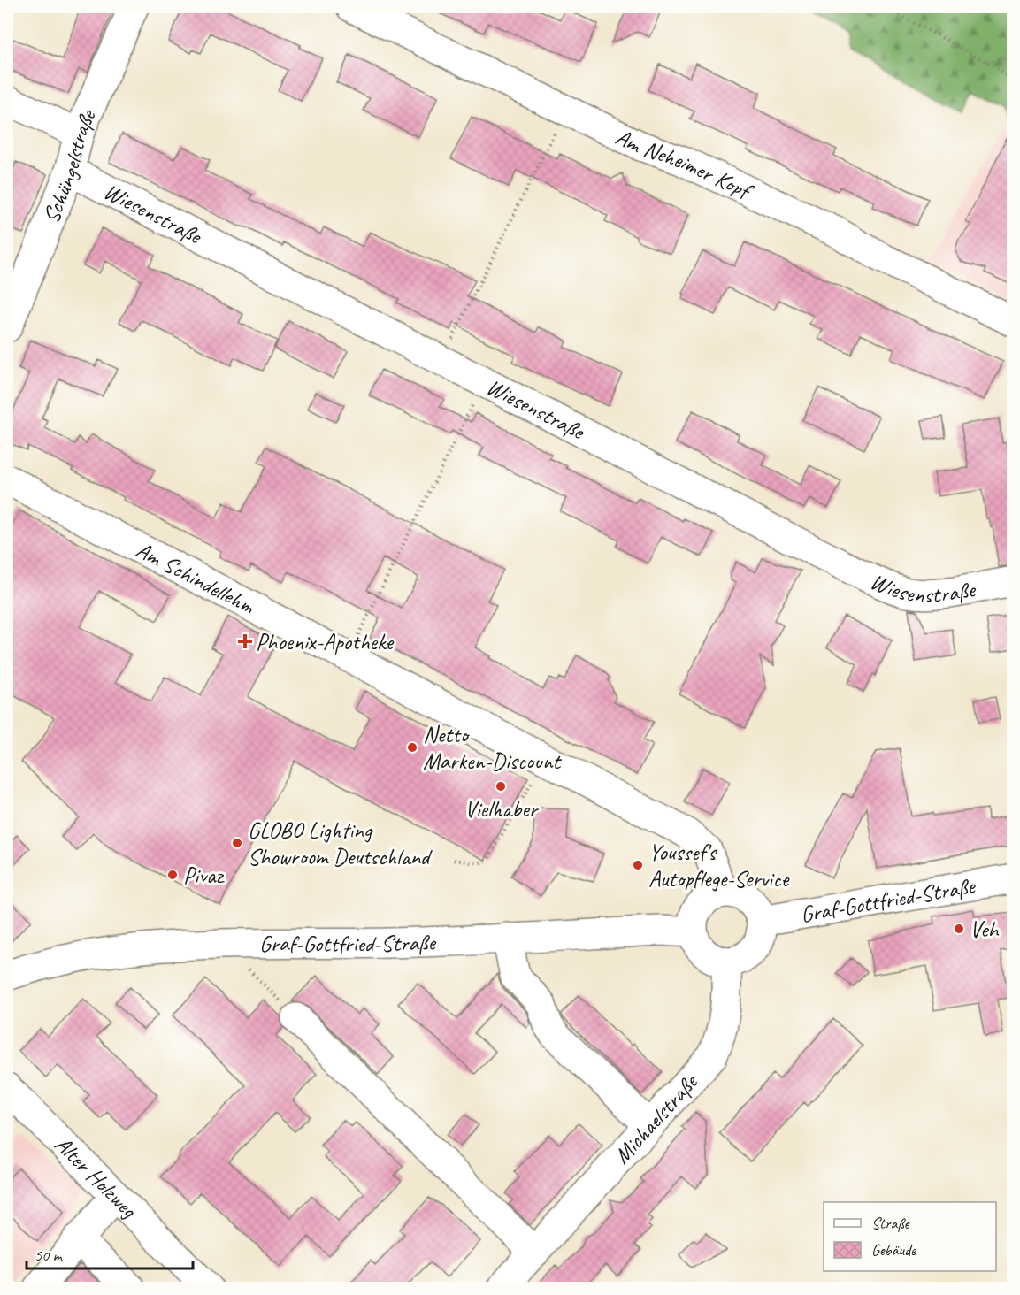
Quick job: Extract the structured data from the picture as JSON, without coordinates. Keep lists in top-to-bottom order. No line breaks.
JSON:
{"streets":{"street":["Am Neheimer Kopf","Schüngelstraße","Wiesenstraße","Am Schindellehm","Graf-Gottfried-Straße","Michaelstraße","Alter Holzweg"]},"crossings":[["Schüngelstraße","Wiesenstraße"],["Am Schindellehm","Graf-Gottfried-Straße"],["Am Schindellehm","Michaelstraße"],["Graf-Gottfried-Straße","Michaelstraße"]],"places":{"health":["Phoenix-Apotheke"],"other":["Netto Marken-Discount","Vielhaber","GLOBO Lighting Showroom Deutschland","Youssef's Autopflege-Service","Pivaz","Veh"]},"legend":["Straße","Gebäude"],"scale_bar":"50 m"}
